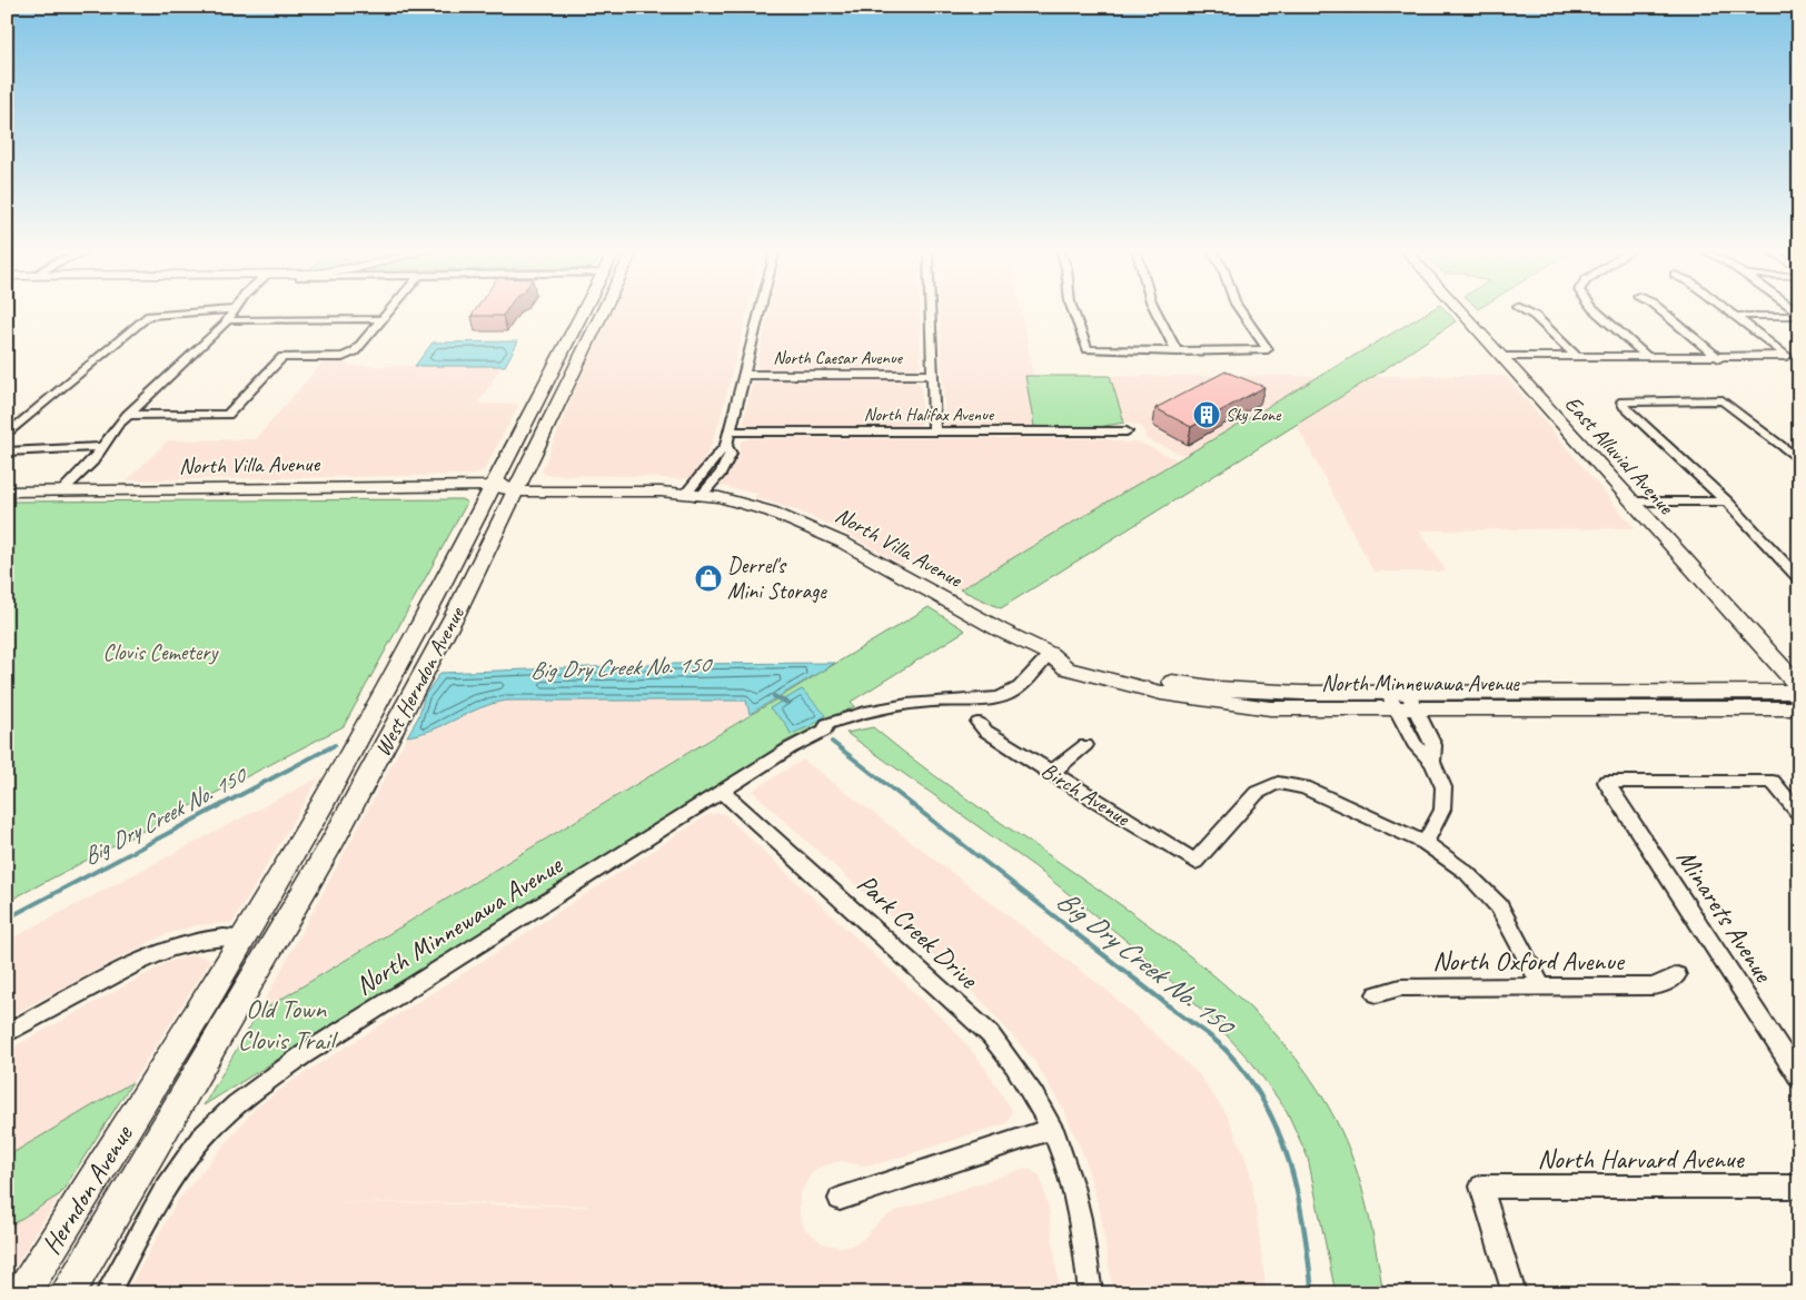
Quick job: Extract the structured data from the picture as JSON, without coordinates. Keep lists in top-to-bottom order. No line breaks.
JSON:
{"streets":{"main road":["East Alluvial Avenue","North Villa Avenue","West Herndon Avenue","North Minnewawa Avenue","Herndon Avenue"],"street":["North Caesar Avenue","North Halifax Avenue","Birch Avenue","Minarets Avenue","Park Creek Drive","North Oxford Avenue","North Harvard Avenue"]},"crossings":[["North Villa Avenue","West Herndon Avenue"],["North Villa Avenue","North Minnewawa Avenue"],["West Herndon Avenue","Herndon Avenue"],["North Minnewawa Avenue","Park Creek Drive"]],"water":["Big Dry Creek No. 150"],"parks":["Clovis Cemetery","Old Town Clovis Trail"],"places":{"building":["Sky Zone"],"shop":["Derrel's Mini Storage"]}}
